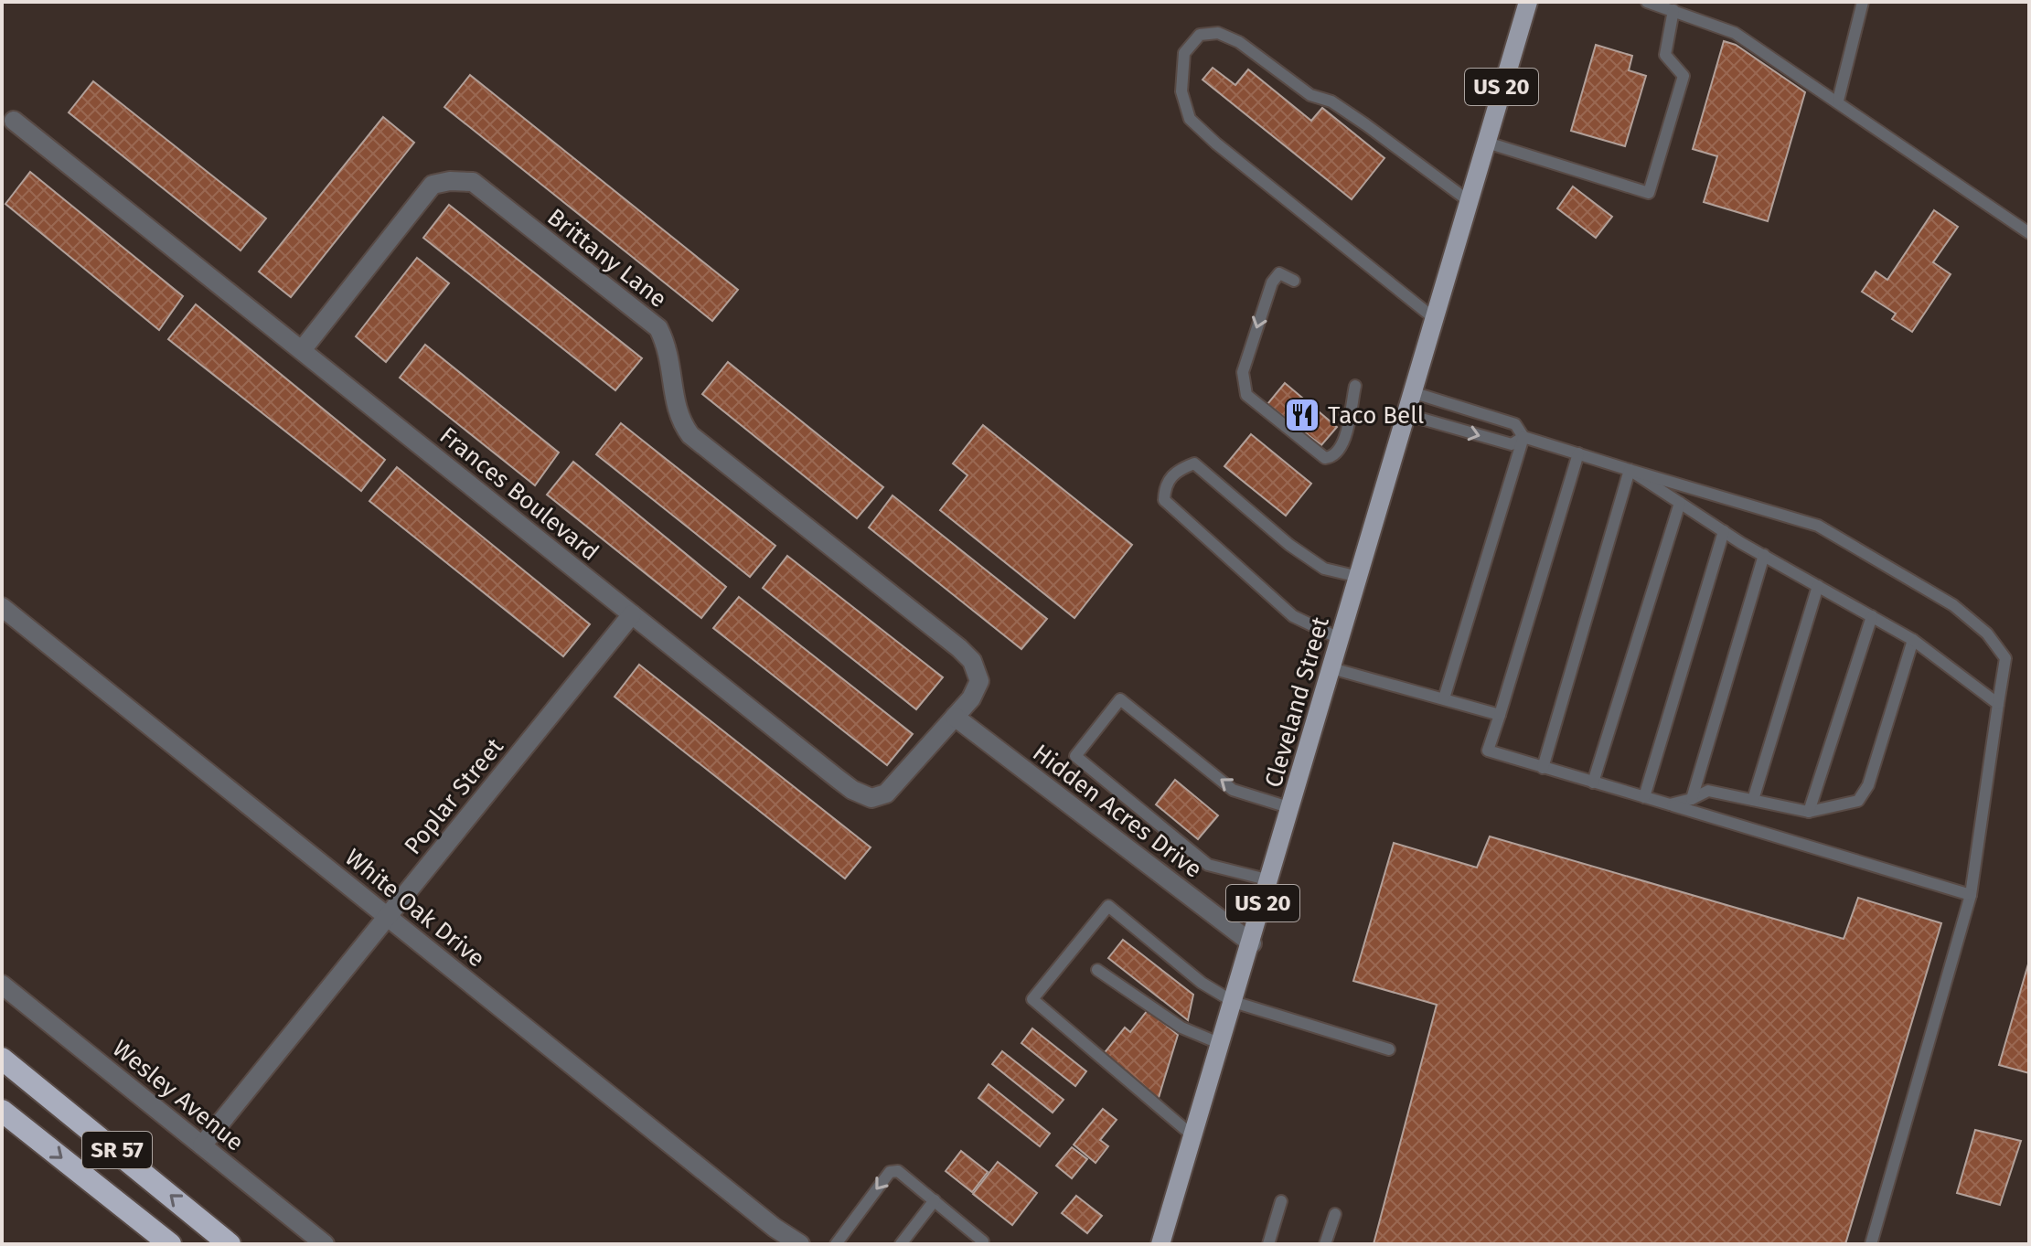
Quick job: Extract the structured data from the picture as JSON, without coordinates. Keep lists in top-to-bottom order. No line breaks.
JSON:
{"streets":{"highway":["SR 57"],"main road":["US 20","Cleveland Street"],"street":["Brittany Lane","Frances Boulevard","Poplar Street","Hidden Acres Drive","White Oak Drive","Wesley Avenue"]},"crossings":[["US 20","Cleveland Street"],["Brittany Lane","Frances Boulevard"],["Frances Boulevard","Poplar Street"],["Frances Boulevard","Hidden Acres Drive"],["Cleveland Street","Hidden Acres Drive"],["Poplar Street","White Oak Drive"],["Poplar Street","Wesley Avenue"]],"places":{"restaurant":["Taco Bell"]}}
